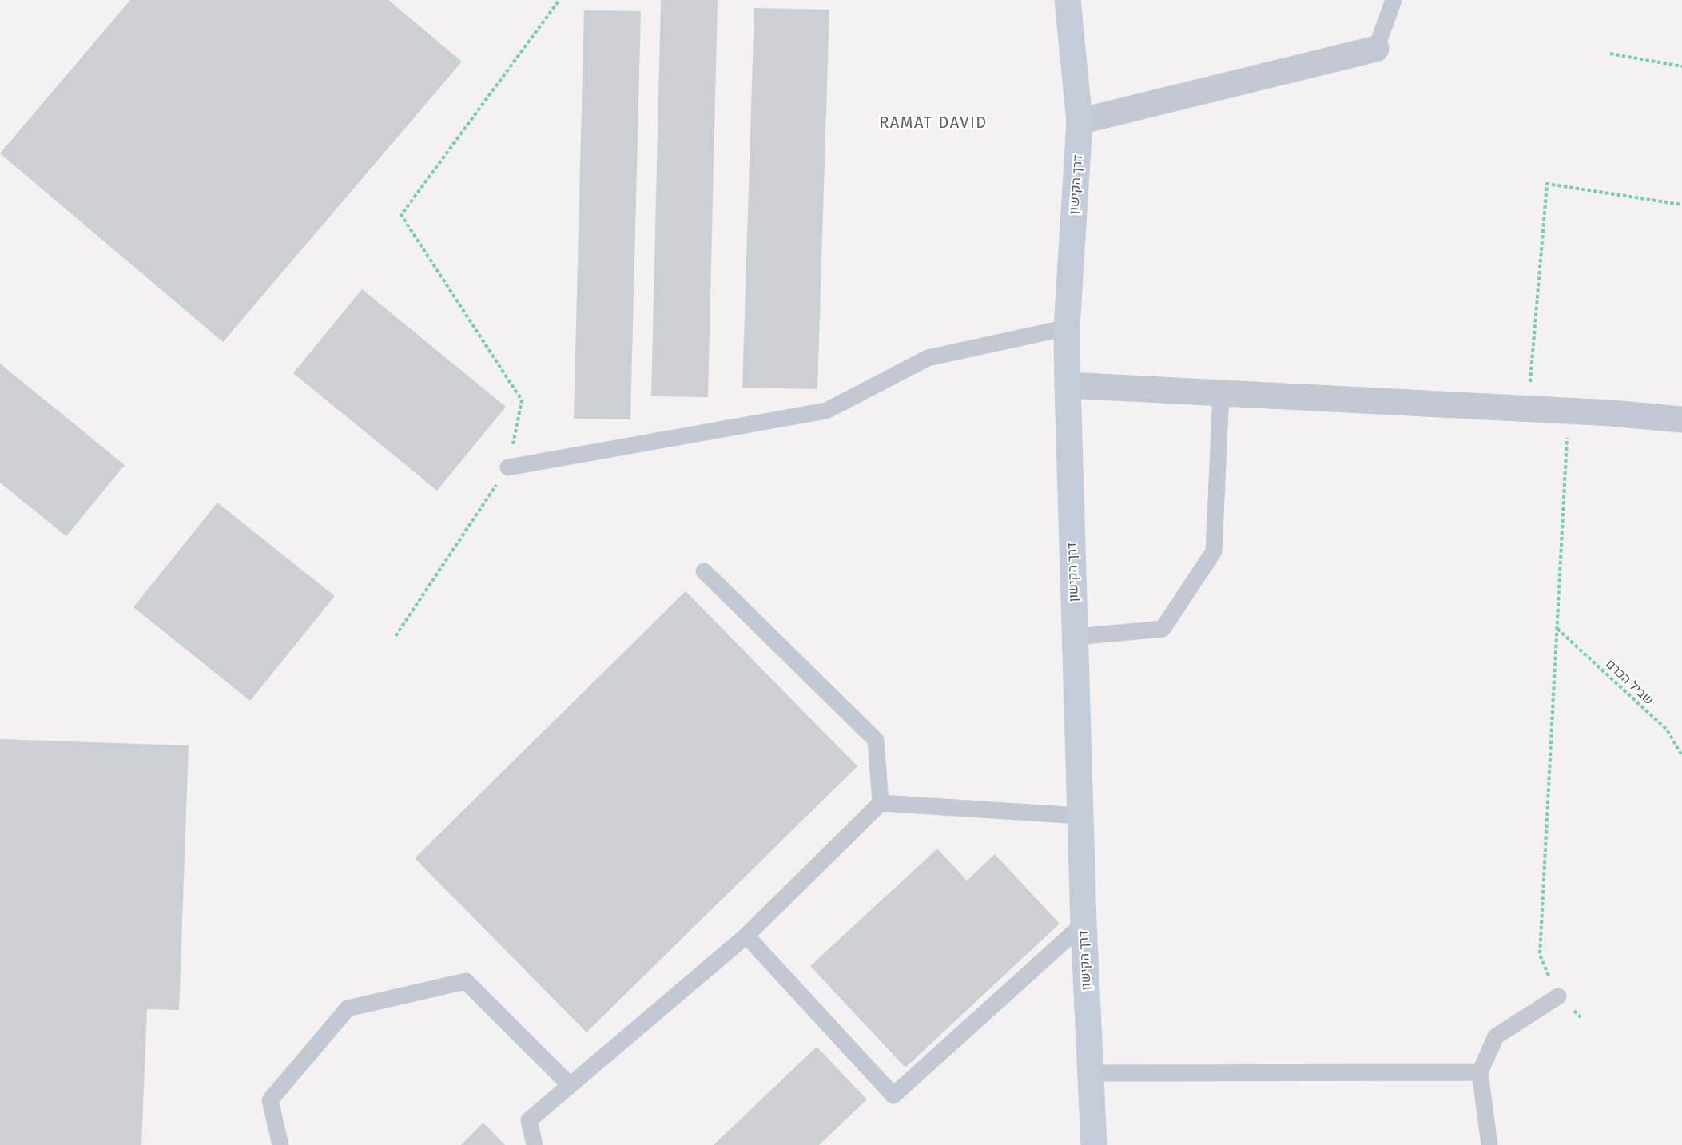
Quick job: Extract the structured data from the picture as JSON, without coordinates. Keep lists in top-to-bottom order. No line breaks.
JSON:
{"streets":{"street":["דרך הקישון"],"path":["שביל הכרם"]},"districts":["RAMAT DAVID"]}
